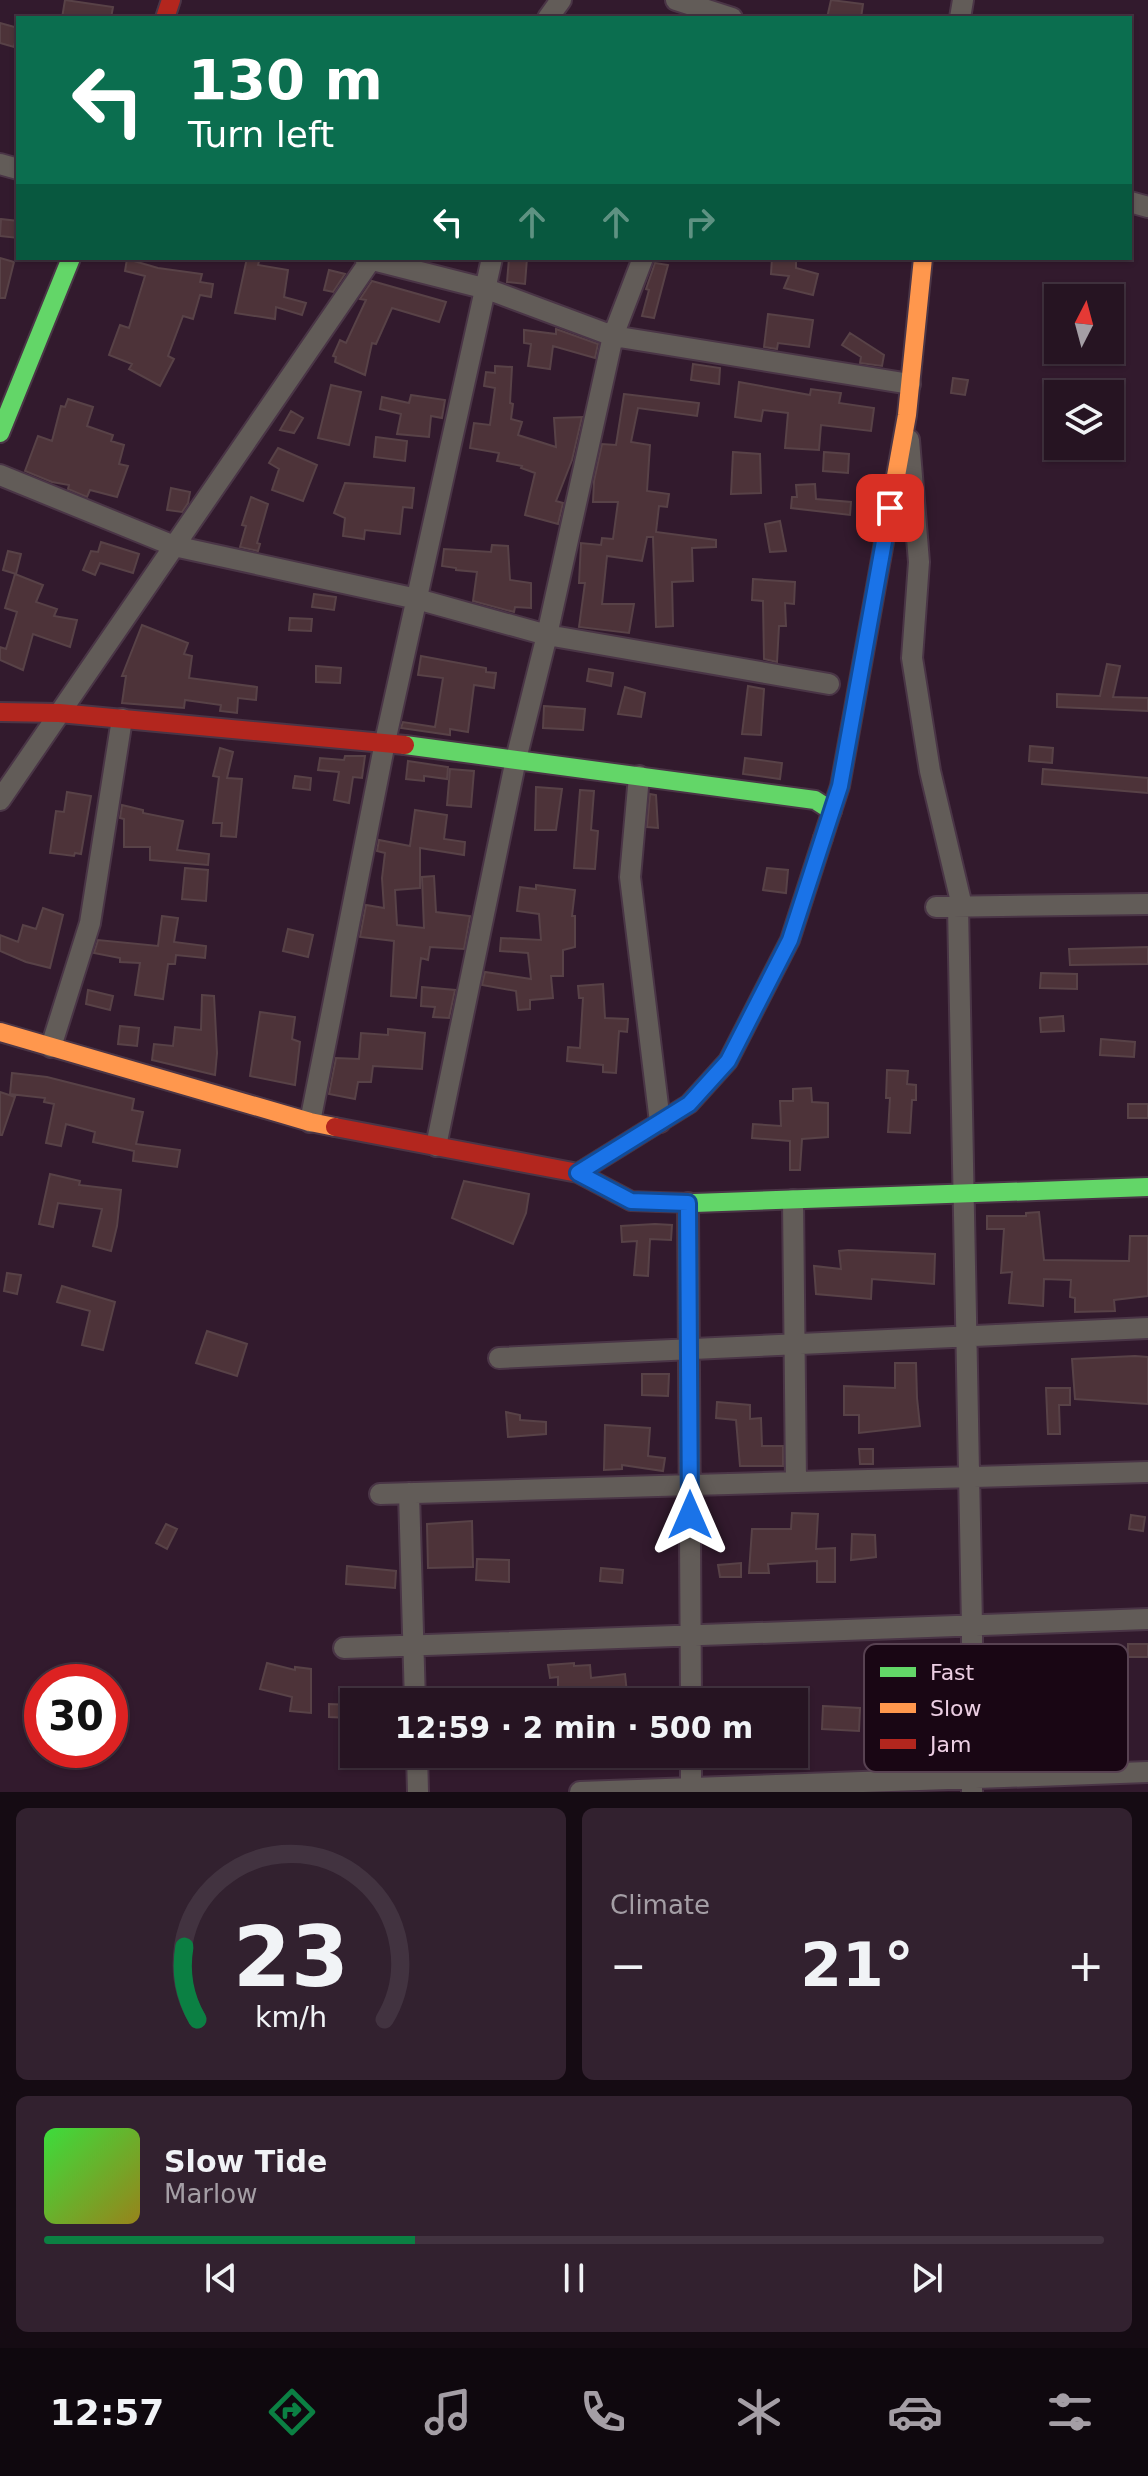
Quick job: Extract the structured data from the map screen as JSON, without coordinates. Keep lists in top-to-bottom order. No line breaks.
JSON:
{"legend":["Fast","Slow","Jam"],"north":"top","page":{"turn":["130 m","Turn left"],"limit":"30","trip":"12:59 · 2 min · 500 m","tile":"Climate","heat":["−","21°","+"],"song":["Slow Tide","Marlow"],"tabs":"12:57","gauge":["23","km/h"]}}
